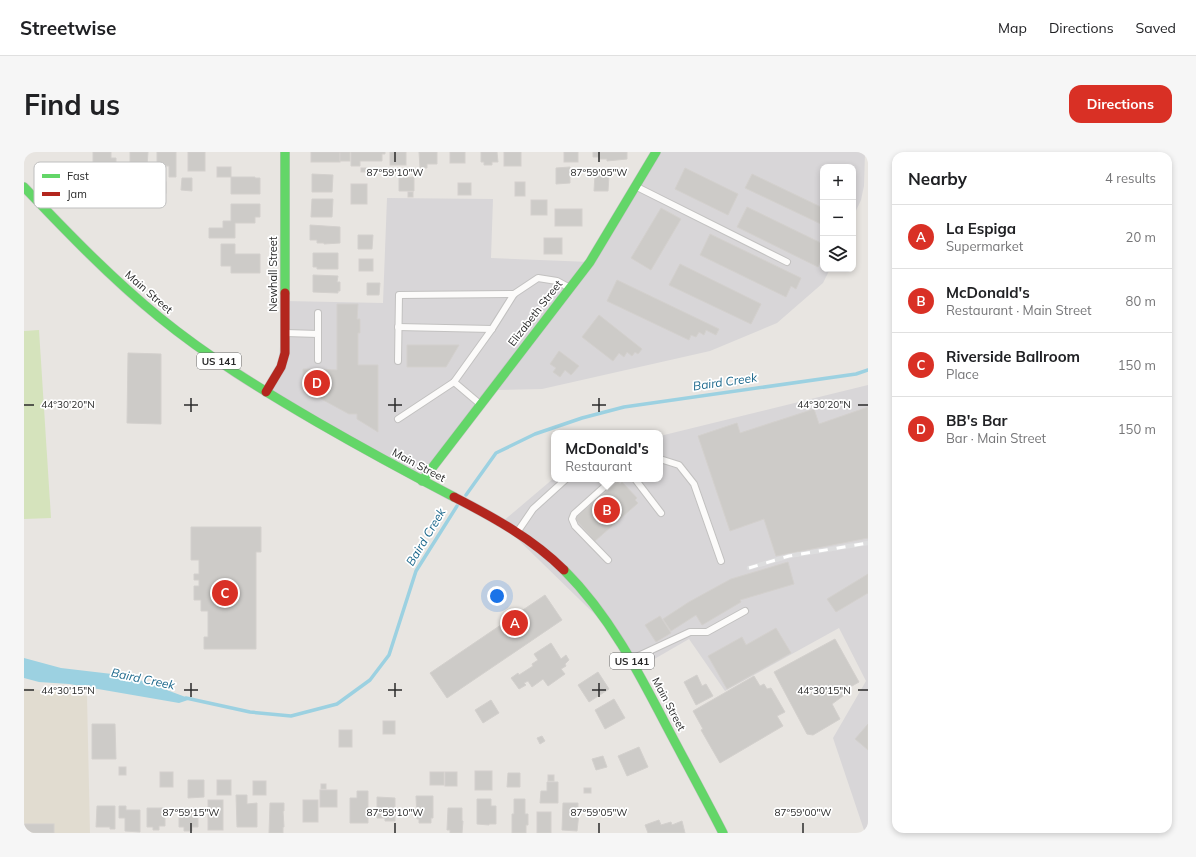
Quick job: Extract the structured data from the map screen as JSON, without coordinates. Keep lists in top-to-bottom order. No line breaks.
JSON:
{"streets":{"main road":["Newhall Street","Main Street","Elizabeth Street","US 141"]},"crossings":[["Newhall Street","Main Street"],["Main Street","Elizabeth Street"]],"water":["Baird Creek"],"legend":["Fast","Jam"],"page":{"header":"Streetwise","nav":["Map","Directions","Saved"],"buttons":"Directions","title":"Find us","heading":["Nearby","4 results"],"map_buttons":["+","−"],"list":[{"mark":"A","name":"La Espiga","note":"Supermarket","value":"20 m"},{"mark":"B","name":"McDonald's","note":"Restaurant · Main Street","value":"80 m"},{"mark":"C","name":"Riverside Ballroom","note":"Place","value":"150 m"},{"mark":"D","name":"BB's Bar","note":"Bar · Main Street","value":"150 m"}],"pins":["D","B","C","A"],"popup":["McDonald's","Restaurant"]},"coordinates":["87°59'10\"W","87°59'05\"W","44°30'20\"N","44°30'15\"N","87°59'15\"W","87°59'00\"W"]}
